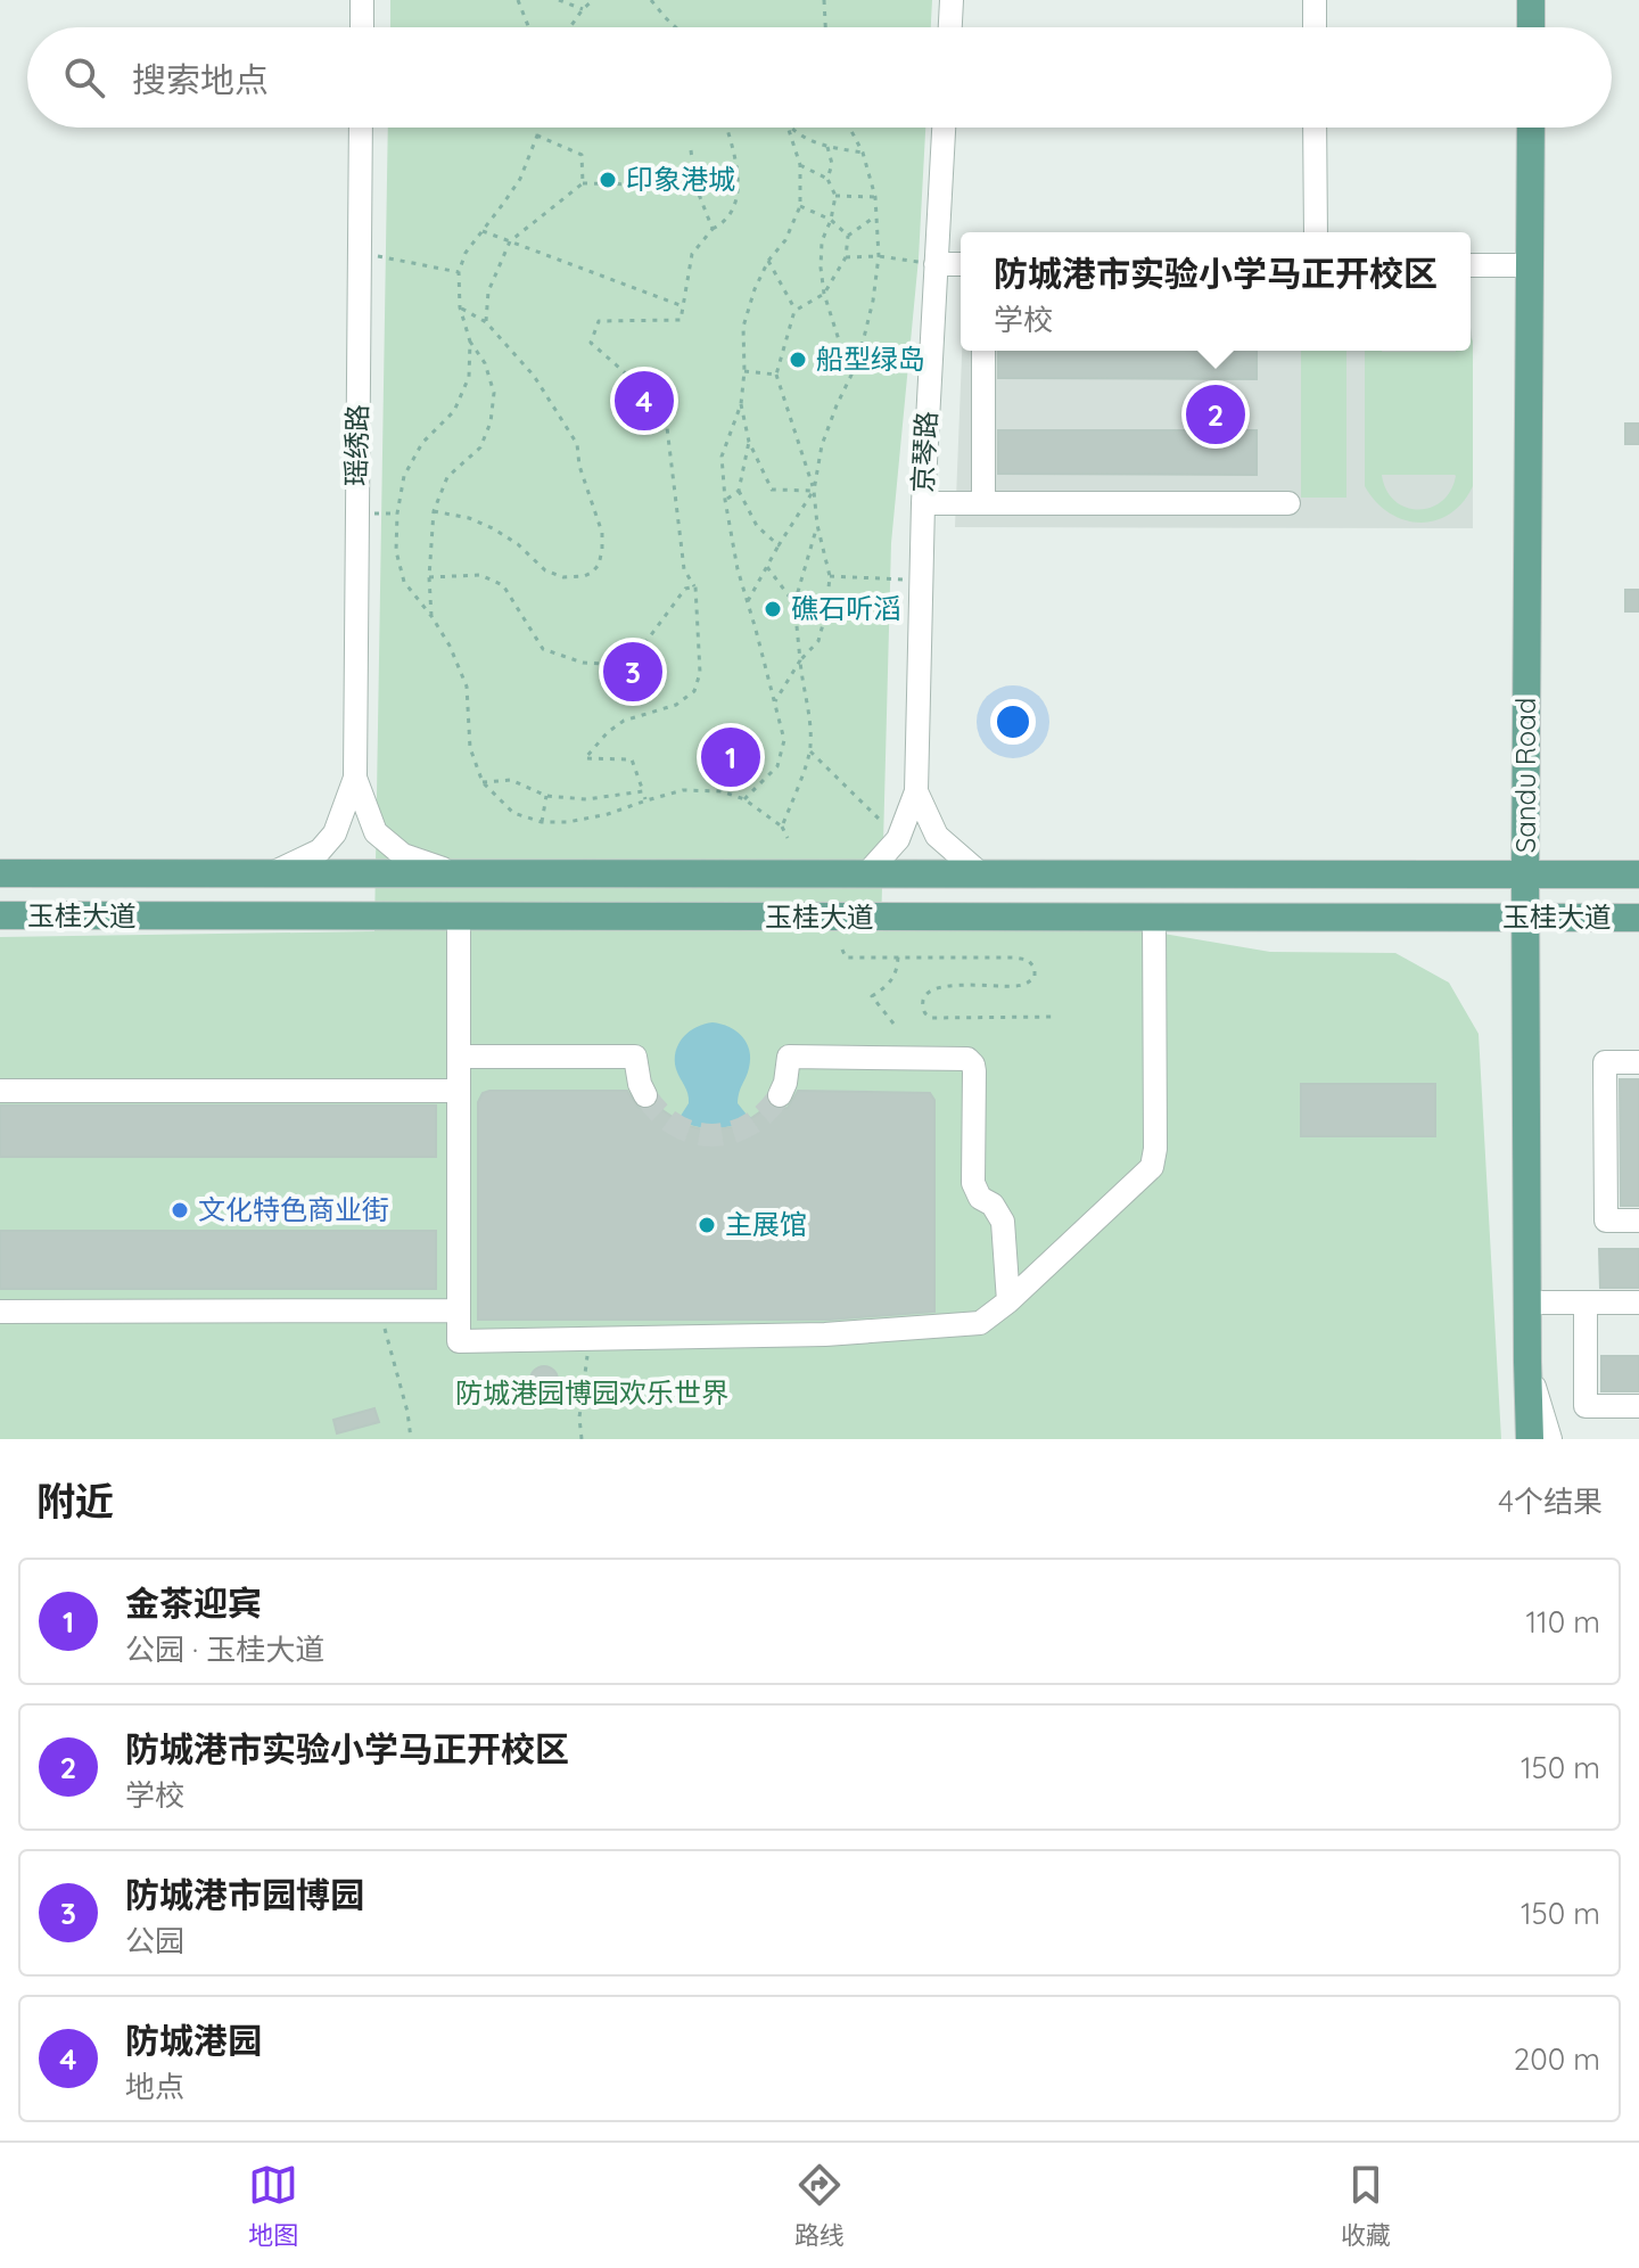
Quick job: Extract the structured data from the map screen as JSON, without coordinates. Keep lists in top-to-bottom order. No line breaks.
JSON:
{"streets":{"main road":["Sandu Road","玉桂大道"],"street":["瑶绣路","京琴路"]},"crossings":[["Sandu Road","玉桂大道"]],"parks":["防城港园博园欢乐世界"],"places":["印象港城","船型绿岛","礁石听滔","文化特色商业街","主展馆"],"page":{"search":"搜索地点","popup":["防城港市实验小学马正开校区","学校"],"pins":["4","2","3","1"],"heading":["附近","4个结果"],"list":[{"mark":"1","name":"金茶迎宾","note":"公园 · 玉桂大道","value":"110 m"},{"mark":"2","name":"防城港市实验小学马正开校区","note":"学校","value":"150 m"},{"mark":"3","name":"防城港市园博园","note":"公园","value":"150 m"},{"mark":"4","name":"防城港园","note":"地点","value":"200 m"}],"nav":["地图","路线","收藏"]}}
